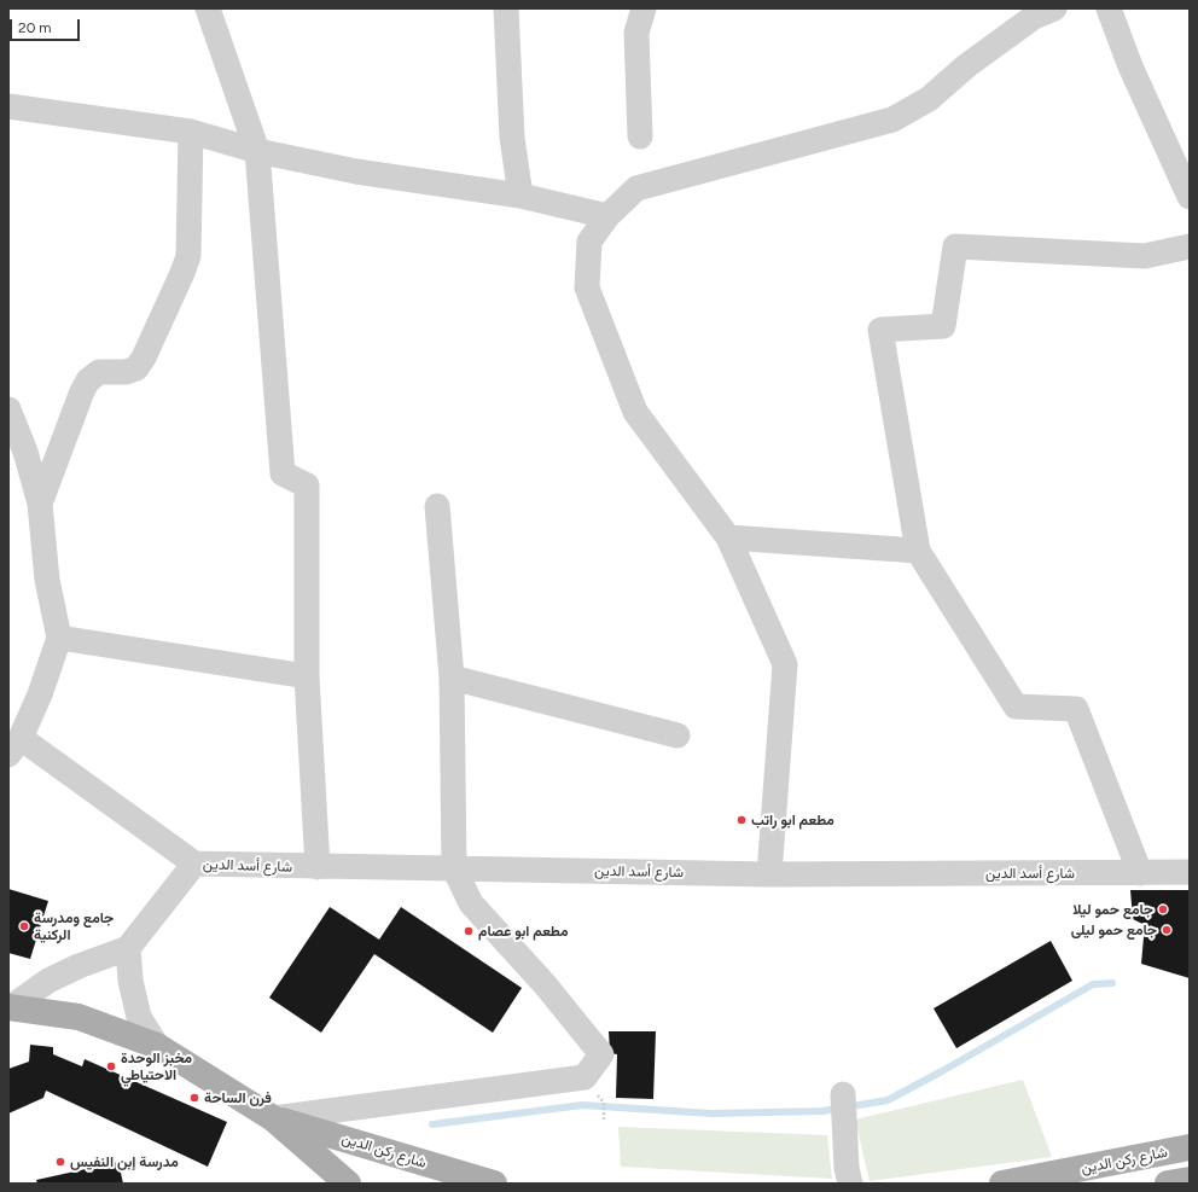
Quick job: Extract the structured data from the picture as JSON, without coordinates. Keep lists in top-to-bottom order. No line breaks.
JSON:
{"streets":{"main road":["شارع ركن الدين"],"street":["شارع أسد الدين"]},"places":["مطعم ابو راتب","جامع حمو ليلا","جامع ومدرسة الركنية","جامع حمو ليلى","مطعم ابو عصام","مخبز الوحدة الاحتياطي","فرن الساحة","مدرسة إبن النفيس"],"scale_bar":"20 m"}
